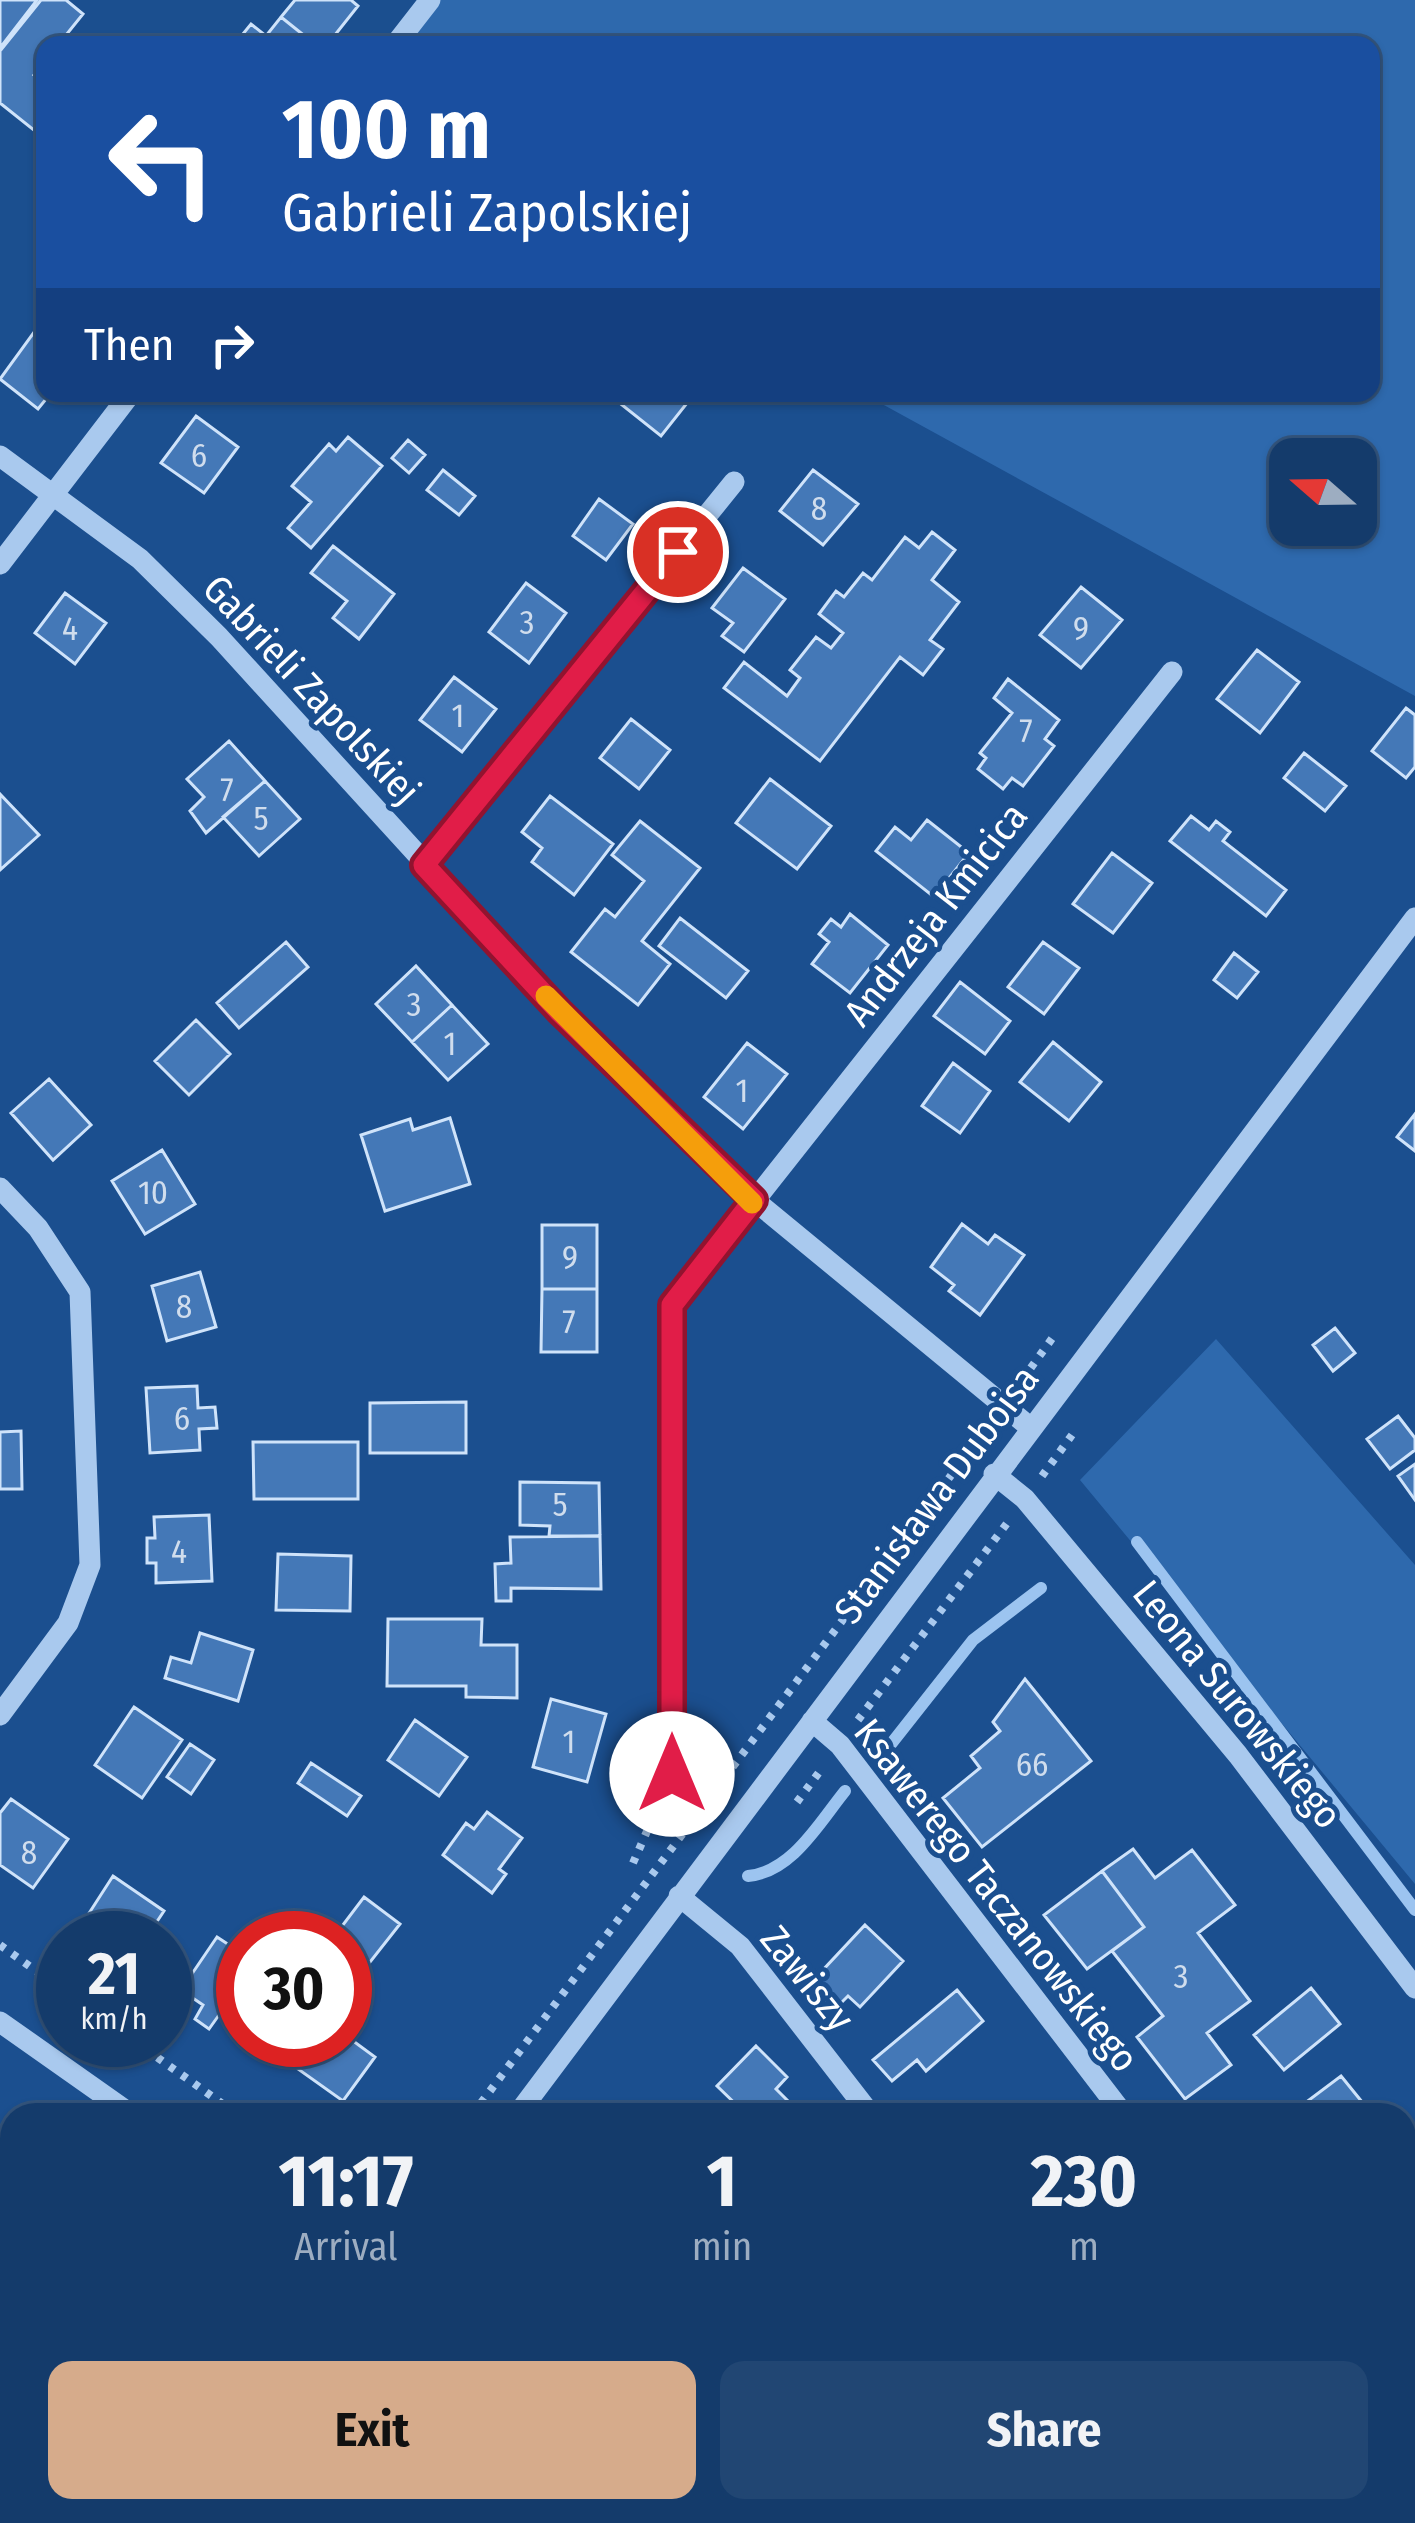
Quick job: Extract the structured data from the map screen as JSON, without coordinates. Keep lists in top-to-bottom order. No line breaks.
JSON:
{"streets":{"street":["Gabrieli Zapolskiej","Andrzeja Kmicica","Stanisława Duboisa","Leona Surowskiego","Ksawerego Taczanowskiego","Zawiszy"]},"crossings":[["Gabrieli Zapolskiej","Andrzeja Kmicica"],["Gabrieli Zapolskiej","Stanisława Duboisa"],["Stanisława Duboisa","Leona Surowskiego"],["Stanisława Duboisa","Ksawerego Taczanowskiego"],["Stanisława Duboisa","Zawiszy"]],"house_numbers":["6","8","3","4","9","1","7","7","5","3","1","1","10","9","8","7","6","5","4","1","66","8","3"],"north":"left","page":{"turn":["100 m","Gabrieli Zapolskiej"],"then":"Then","speed":"21 km/h","limit":"30","eta":["11:17","Arrival","1","min","230","m"],"buttons":["Exit","Share"]}}
